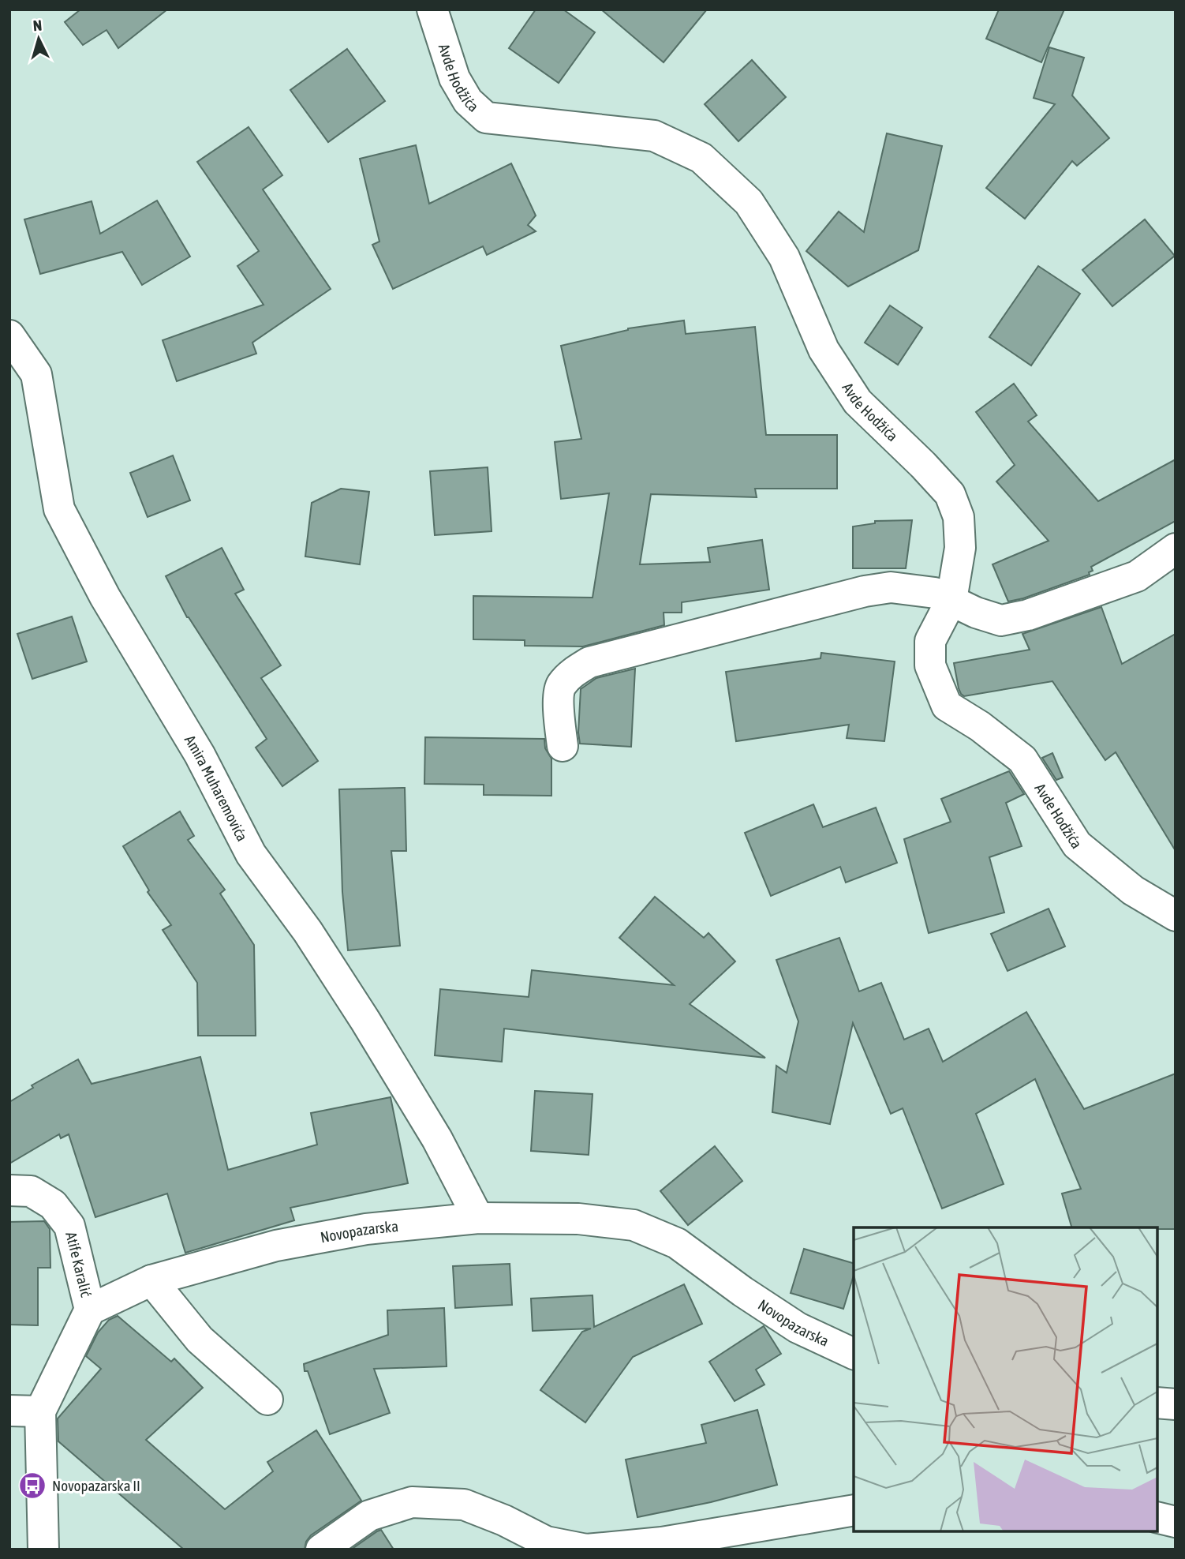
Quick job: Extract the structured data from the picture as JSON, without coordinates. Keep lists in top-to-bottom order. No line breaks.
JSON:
{"streets":{"street":["Avde Hodžića","Amira Muharemovića","Novopazarska","Atife Karalić"]},"crossings":[["Amira Muharemovića","Novopazarska"],["Novopazarska","Atife Karalić"]],"places":{"bus stop":["Novopazarska II"]},"north":"top"}
